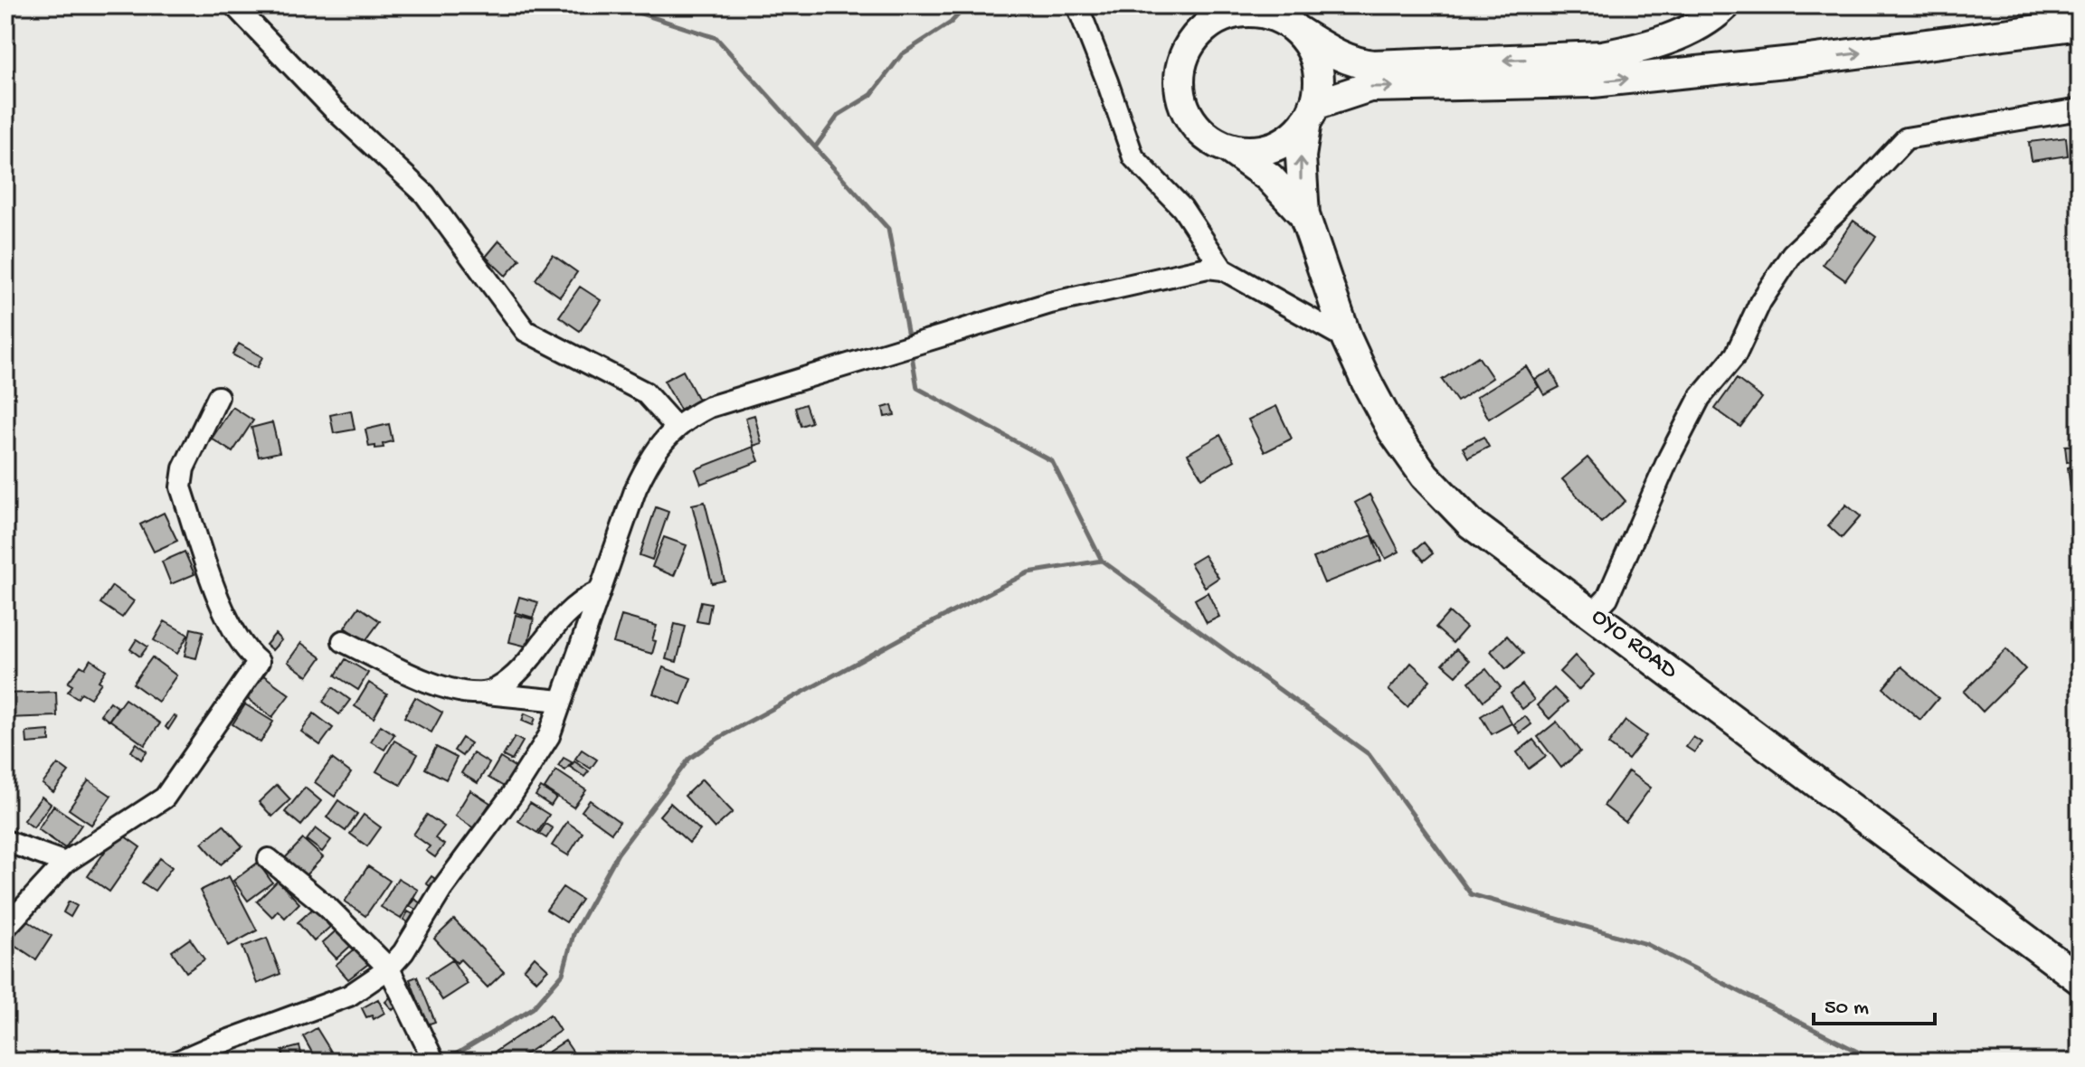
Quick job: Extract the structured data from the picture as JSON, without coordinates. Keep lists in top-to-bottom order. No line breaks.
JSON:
{"streets":{"highway":["OYO ROAD"]},"scale_bar":"50 m"}
